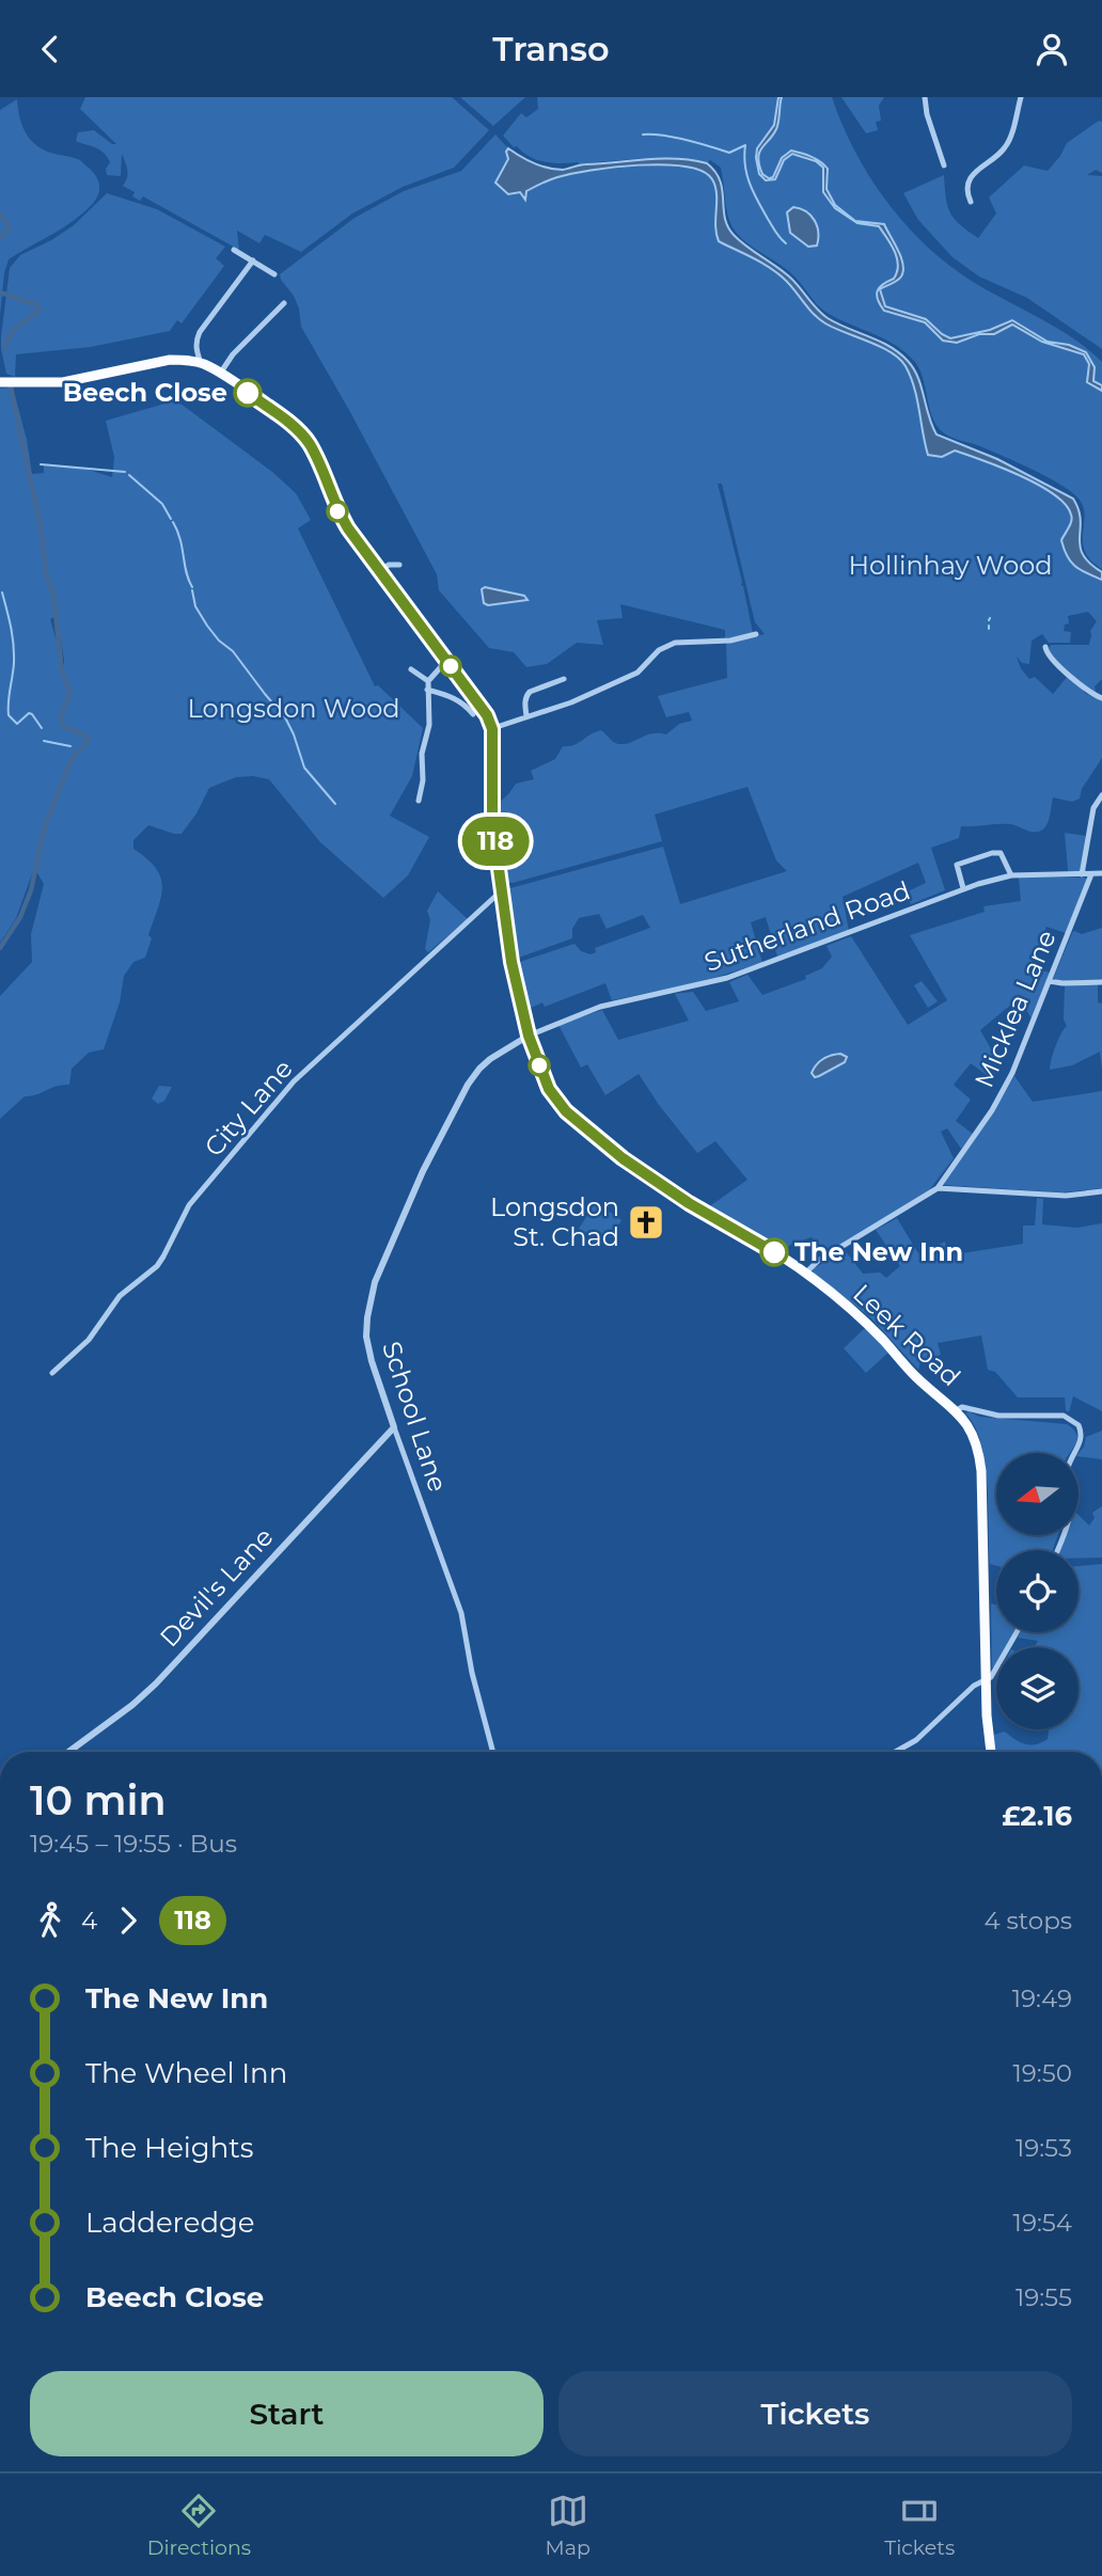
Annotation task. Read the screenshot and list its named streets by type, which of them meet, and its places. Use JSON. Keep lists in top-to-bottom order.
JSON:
{
  "streets": {
    "highway": ["Leek Road"],
    "street": [
      "Sutherland Road",
      "Micklea Lane",
      "City Lane",
      "School Lane",
      "Devil's Lane"
    ]
  },
  "crossings": [
    ["Sutherland Road", "Micklea Lane"],
    ["Sutherland Road", "Leek Road"],
    ["Sutherland Road", "School Lane"],
    ["City Lane", "Leek Road"],
    ["Leek Road", "School Lane"],
    ["School Lane", "Devil's Lane"]
  ],
  "parks": ["Hollinhay Wood", "Longsdon Wood"],
  "places": {
    "other": ["Beech Close", "The New Inn"],
    "church": ["Longsdon St. Chad"]
  },
  "lines": ["bus line 118"],
  "north": "left",
  "page": {
    "header": "Transo",
    "on_map": "118",
    "heading": ["10 min", "19:45 – 19:55 · Bus", "£2.16"],
    "legs": ["4", "118", "4 stops"],
    "list": [
      {
        "name": "The New Inn",
        "value": "19:49"
      },
      {
        "name": "The Wheel Inn",
        "value": "19:50"
      },
      {
        "name": "The Heights",
        "value": "19:53"
      },
      {
        "name": "Ladderedge",
        "value": "19:54"
      },
      {
        "name": "Beech Close",
        "value": "19:55"
      }
    ],
    "buttons": ["Start", "Tickets"],
    "tabs": ["Directions", "Map", "Tickets"]
  }
}
